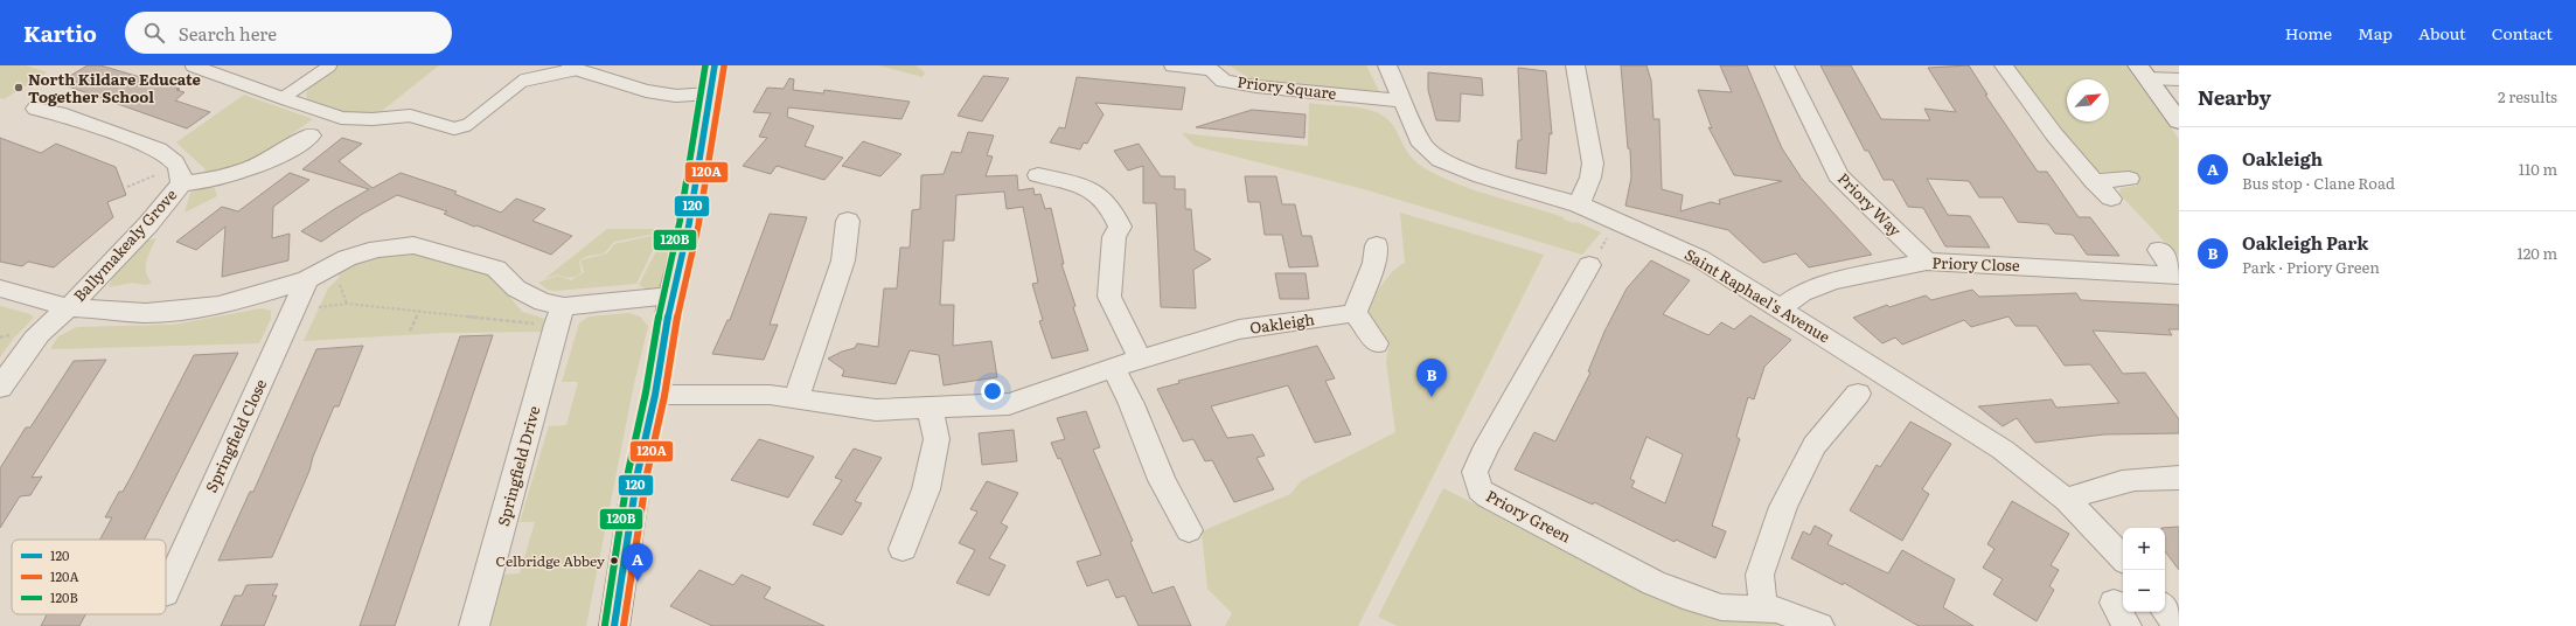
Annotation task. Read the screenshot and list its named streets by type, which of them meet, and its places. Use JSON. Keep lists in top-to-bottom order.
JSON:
{
  "streets": {
    "street": [
      "Priory Square",
      "Priory Way",
      "Ballymakealy Grove",
      "Priory Close",
      "Saint Raphael's Avenue",
      "Oakleigh",
      "Springfield Close",
      "Springfield Drive",
      "Priory Green"
    ]
  },
  "crossings": [
    ["Priory Square", "Saint Raphael's Avenue"],
    ["Priory Way", "Priory Close"],
    ["Ballymakealy Grove", "Springfield Close"],
    ["Ballymakealy Grove", "Springfield Drive"],
    ["Priory Close", "Saint Raphael's Avenue"]
  ],
  "places": ["North Kildare Educate Together School", "Celbridge Abbey"],
  "lines": ["transit line 120", "transit line 120B", "transit line 120A"],
  "legend": ["120", "120A", "120B"],
  "north": "top right",
  "page": {
    "header": "Kartio",
    "search": "Search here",
    "nav": [
      "Home",
      "Map",
      "About",
      "Contact"
    ],
    "heading": ["Nearby", "2 results"],
    "list": [
      {
        "mark": "A",
        "name": "Oakleigh",
        "note": "Bus stop · Clane Road",
        "value": "110 m"
      },
      {
        "mark": "B",
        "name": "Oakleigh Park",
        "note": "Park · Priory Green",
        "value": "120 m"
      }
    ],
    "pins": ["B", "A"],
    "map_buttons": ["+", "−"]
  }
}
